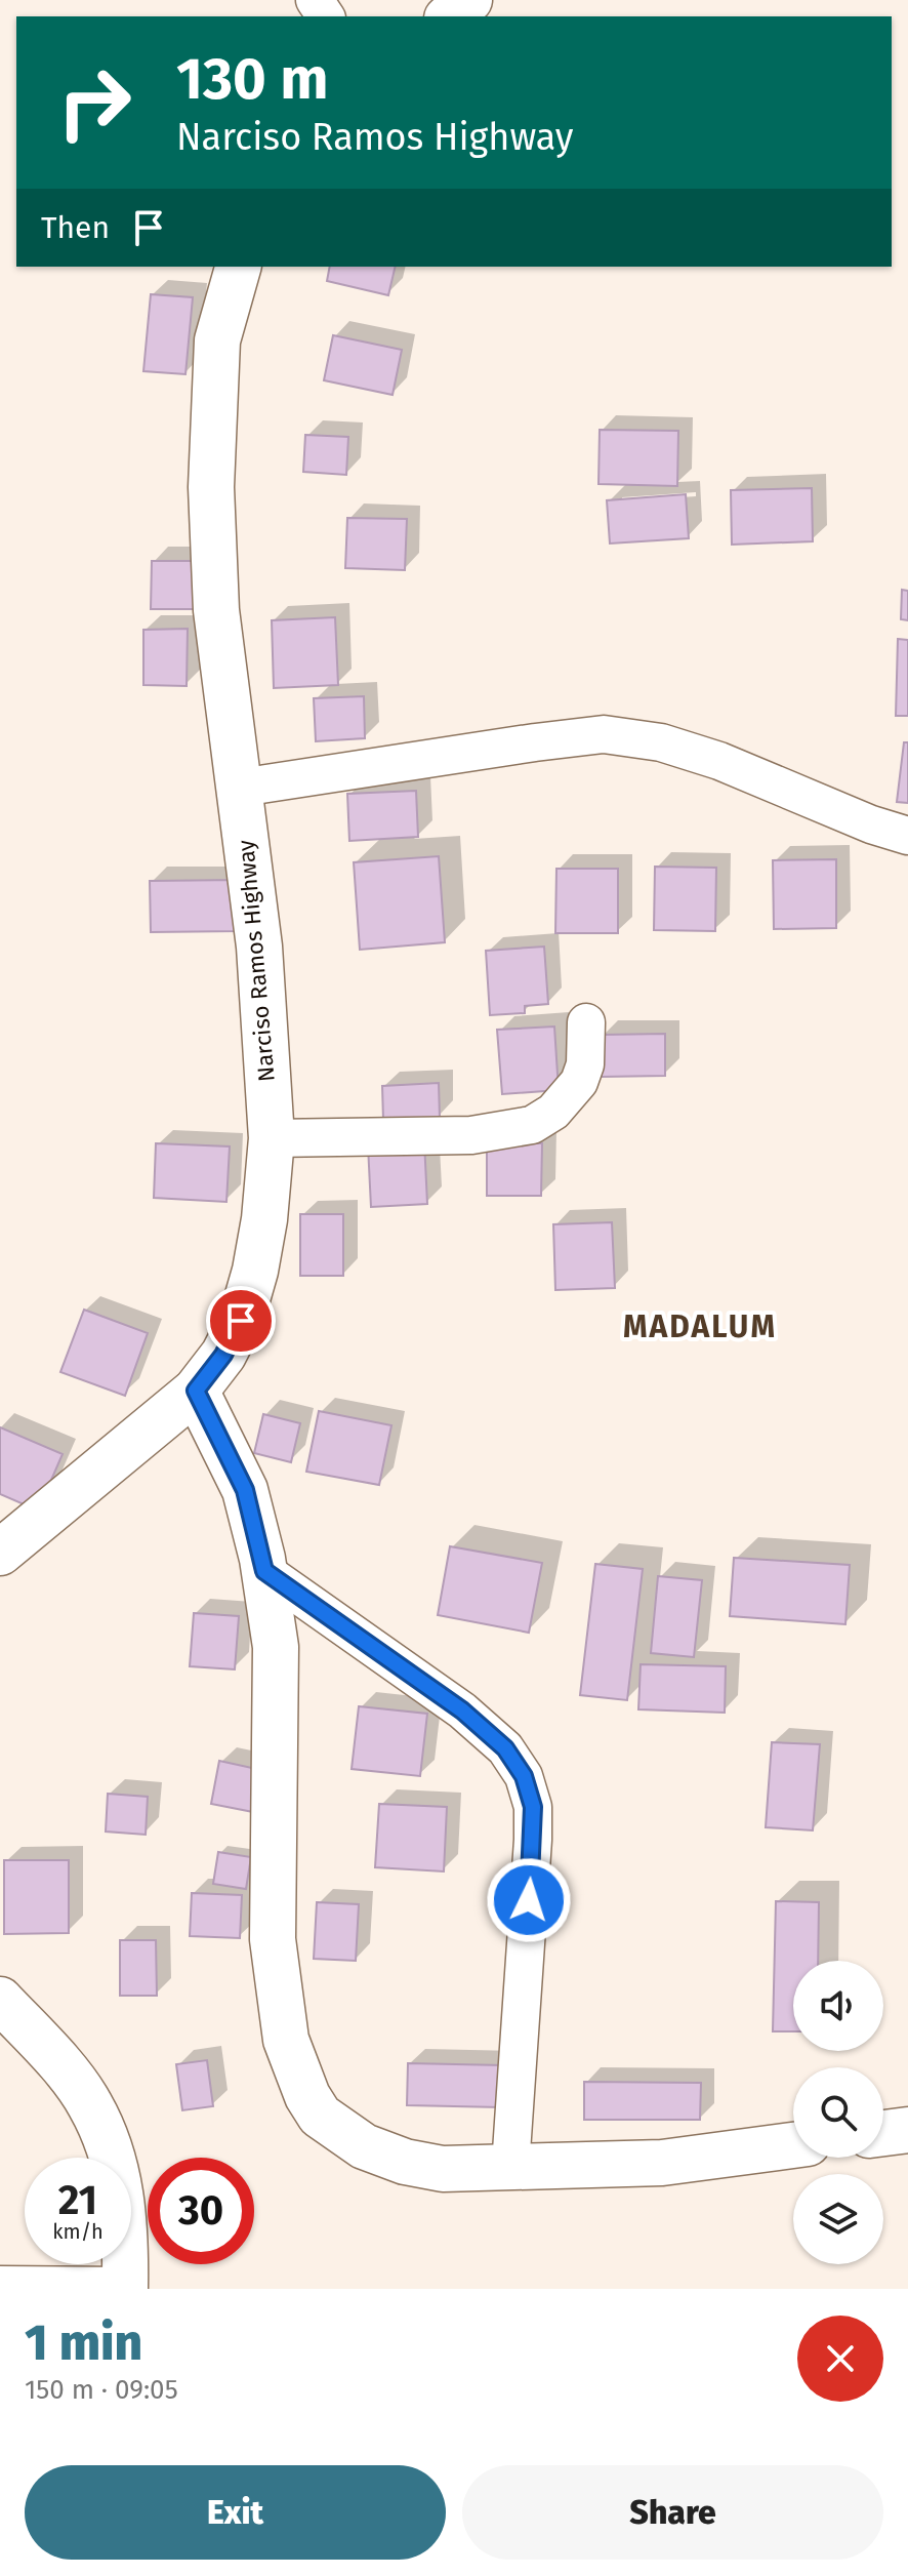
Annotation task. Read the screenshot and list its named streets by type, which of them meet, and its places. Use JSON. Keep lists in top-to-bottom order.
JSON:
{
  "streets": {
    "main road": ["Narciso Ramos Highway"]
  },
  "districts": ["MADALUM"],
  "page": {
    "turn": ["130 m", "Narciso Ramos Highway"],
    "then": "Then",
    "speed": "21 km/h",
    "limit": "30",
    "heading": ["1 min", "150 m · 09:05"],
    "buttons": ["Exit", "Share"]
  }
}
